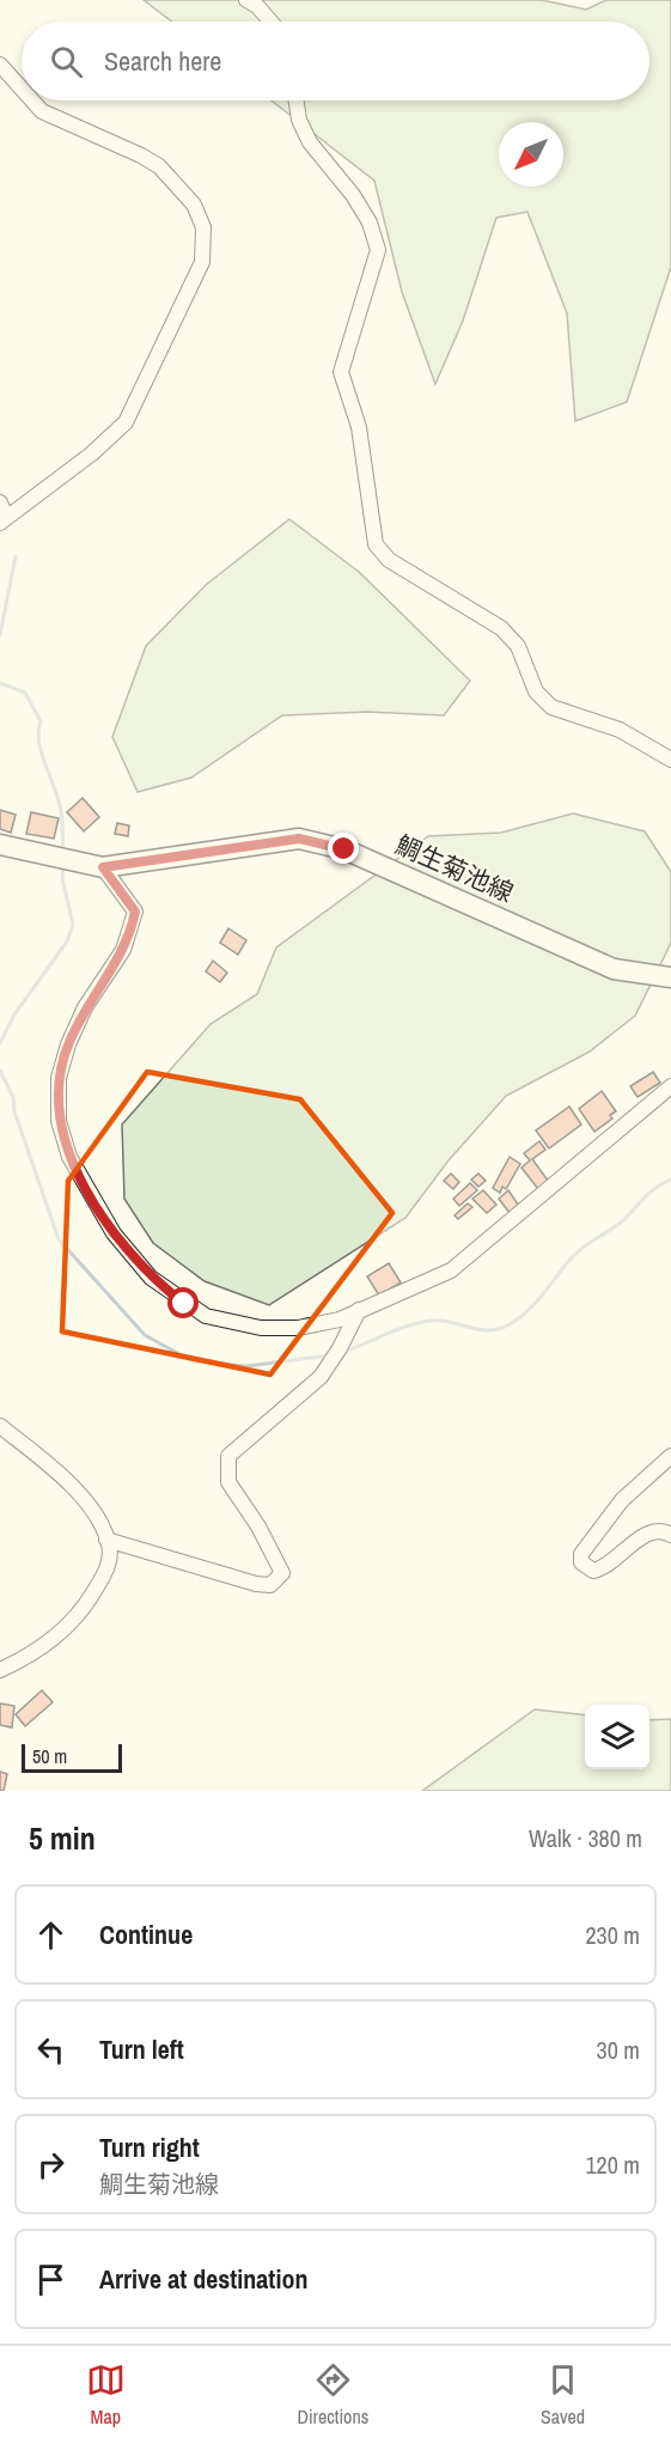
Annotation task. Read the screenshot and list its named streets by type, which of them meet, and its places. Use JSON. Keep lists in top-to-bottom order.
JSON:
{
  "streets": {
    "main road": ["鯛生菊池線"]
  },
  "scale_bar": "50 m",
  "north": "bottom left",
  "page": {
    "search": "Search here",
    "scale": "50 m",
    "heading": ["5 min", "Walk · 380 m"],
    "list": [
      ["Continue", "230 m"],
      ["Turn left", "30 m"],
      ["Turn right", "鯛生菊池線", "120 m"],
      "Arrive at destination"
    ],
    "nav": ["Map", "Directions", "Saved"]
  }
}
